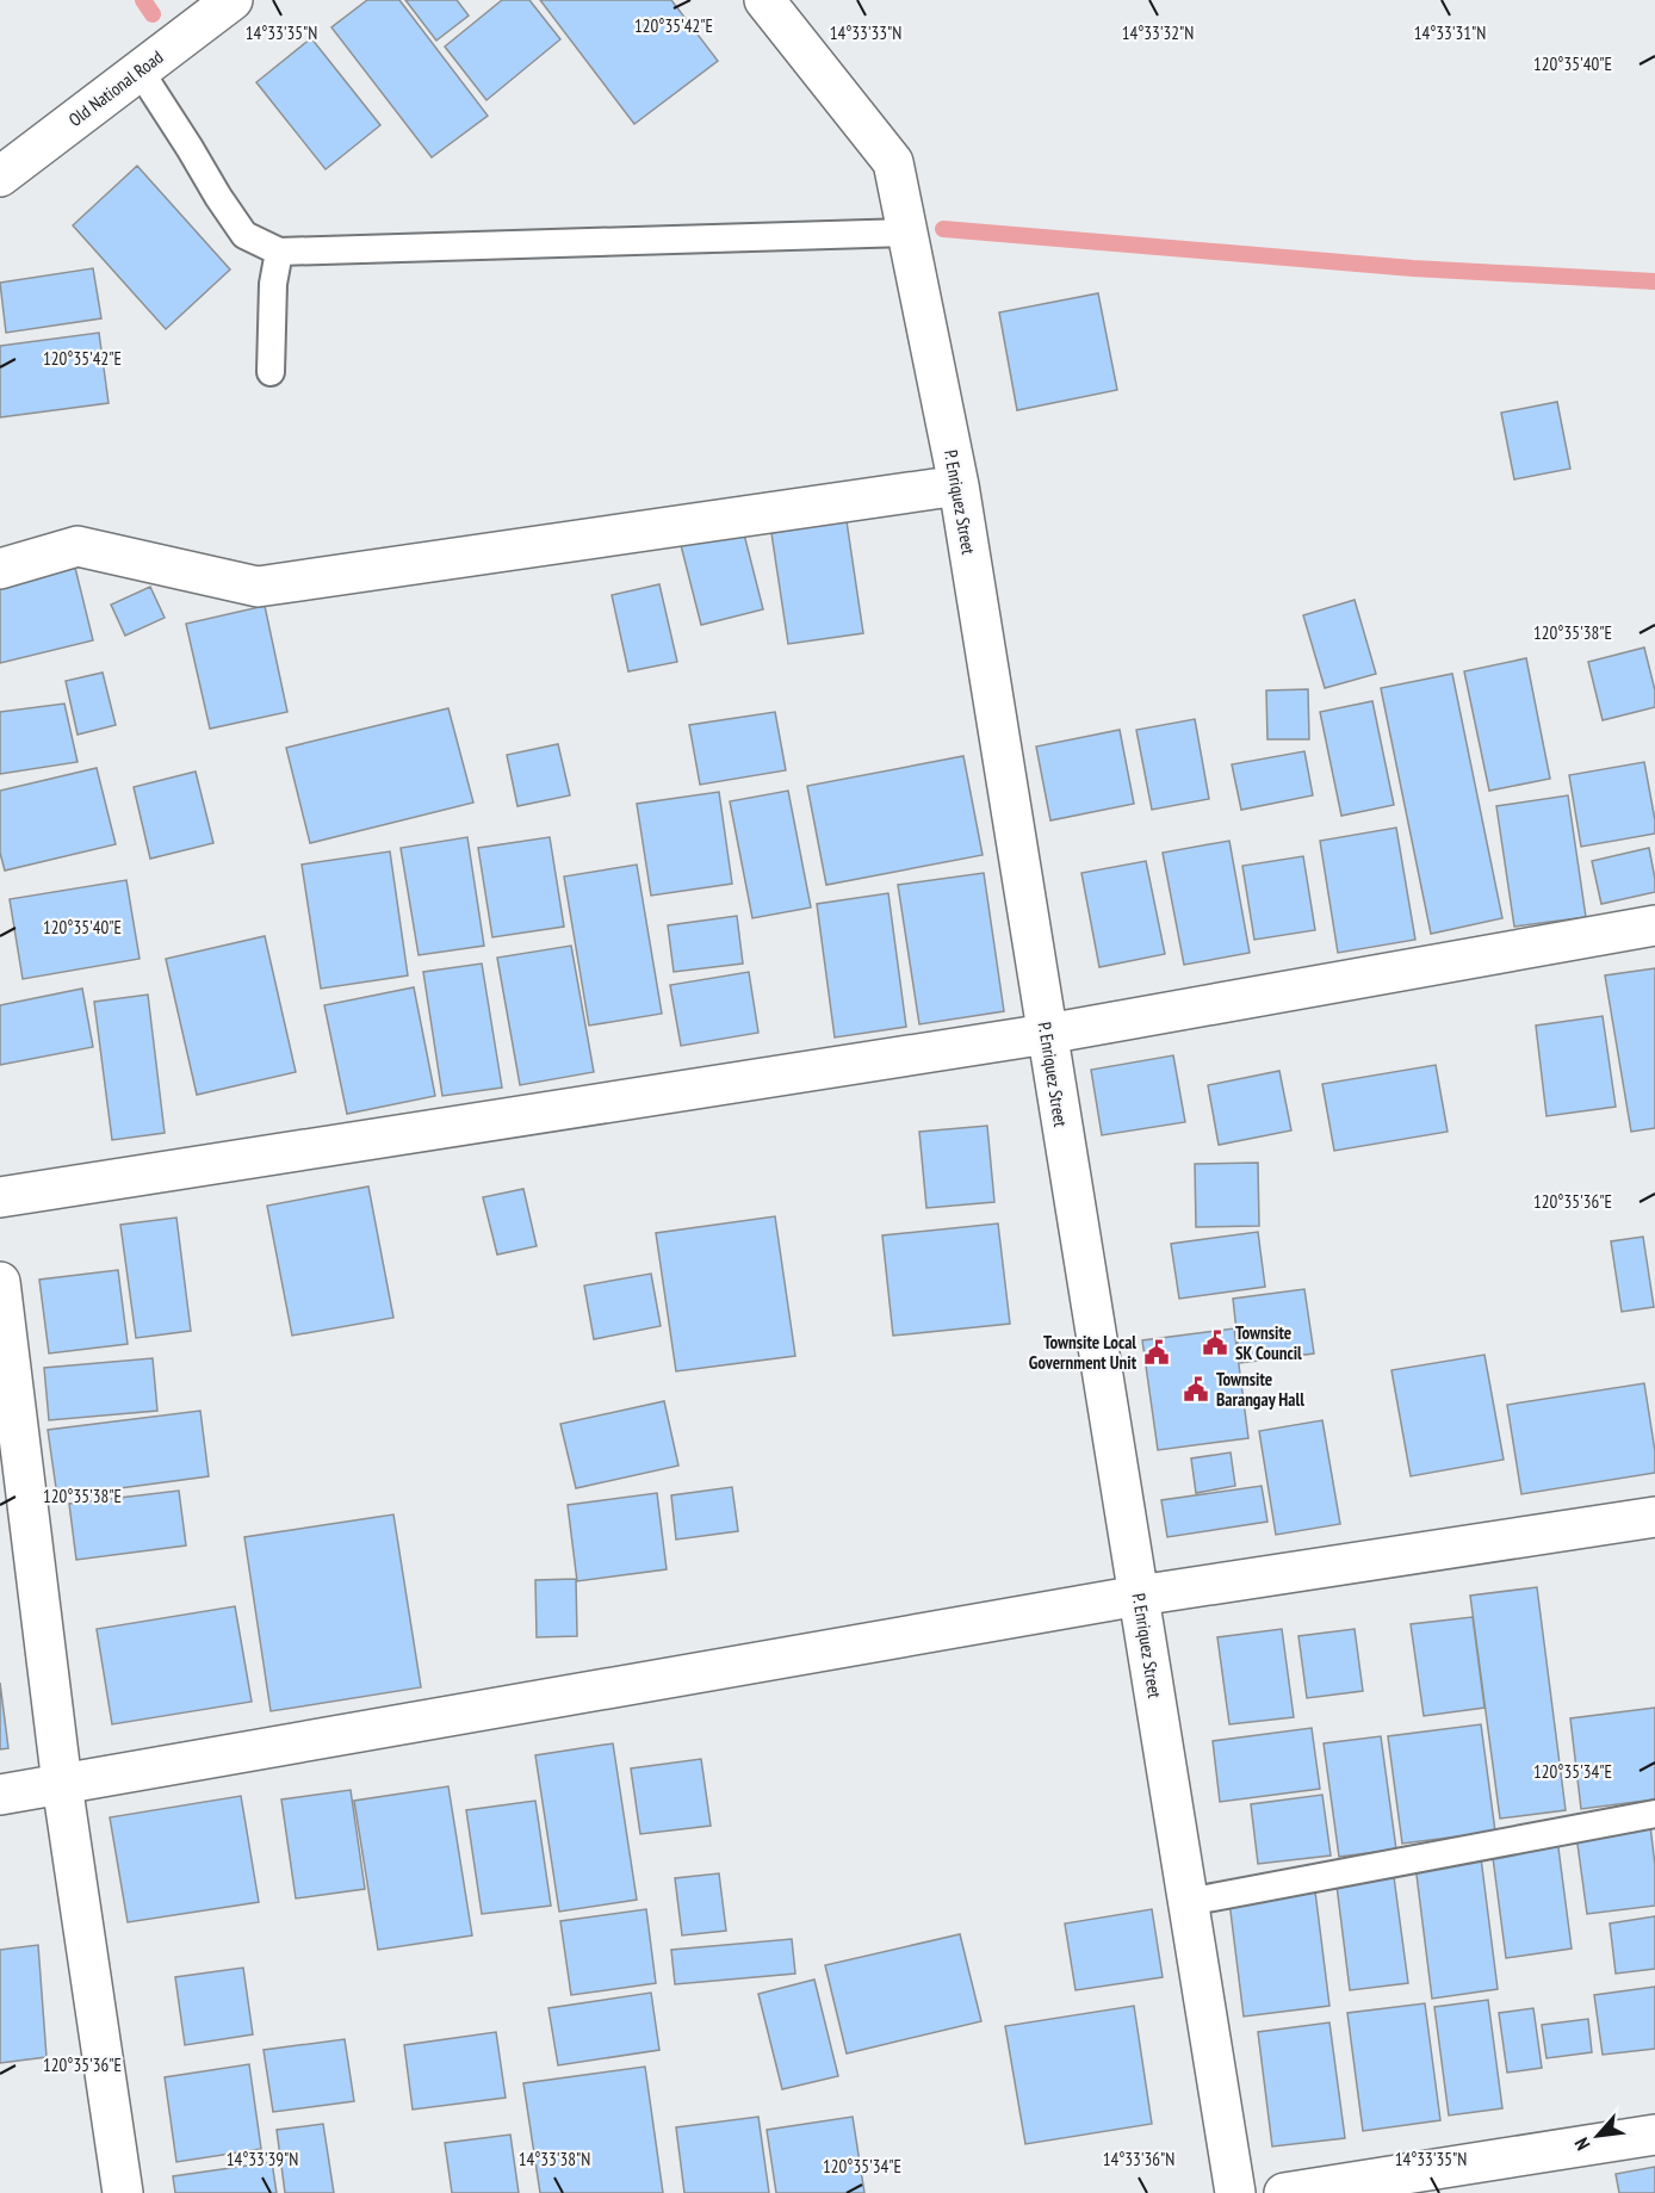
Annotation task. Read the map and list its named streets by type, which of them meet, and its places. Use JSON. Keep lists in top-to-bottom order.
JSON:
{
  "streets": {
    "street": ["Old National Road", "P. Enriquez Street"]
  },
  "places": {
    "public building": ["Townsite SK Council", "Townsite Local Government Unit", "Townsite Barangay Hall"]
  },
  "north": "bottom left",
  "coordinates": [
    "120°35'42\"E",
    "14°33'35\"N",
    "14°33'33\"N",
    "14°33'32\"N",
    "14°33'31\"N",
    "120°35'40\"E",
    "120°35'38\"E",
    "120°35'36\"E",
    "120°35'34\"E",
    "14°33'39\"N",
    "14°33'38\"N",
    "14°33'36\"N"
  ]
}
